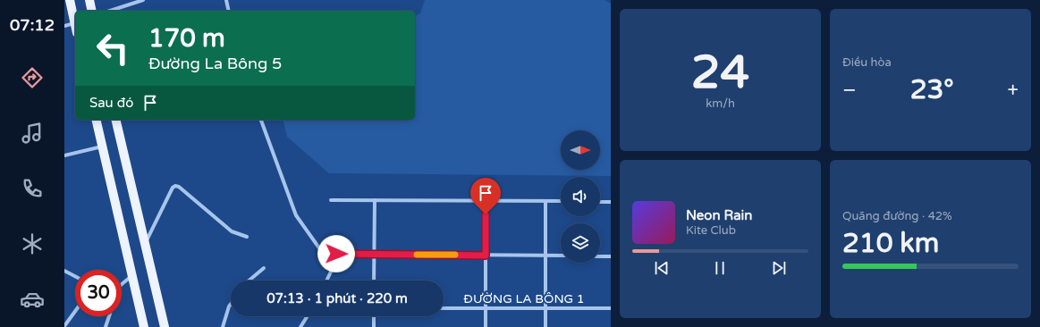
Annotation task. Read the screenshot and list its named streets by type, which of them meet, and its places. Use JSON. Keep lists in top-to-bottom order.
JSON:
{
  "streets": {
    "street": ["ĐƯỜNG LA BÔNG 1"]
  },
  "north": "right",
  "page": {
    "tabs": "07:12",
    "tile": [
      ["24", "km/h"],
      "Điều hòa",
      ["Quãng đường · 42%", "210 km"]
    ],
    "turn": ["170 m", "Đường La Bông 5"],
    "heat": ["−", "23°", "+"],
    "then": "Sau đó",
    "song": ["Neon Rain", "Kite Club"],
    "limit": "30",
    "trip": "07:13 · 1 phút · 220 m"
  }
}
